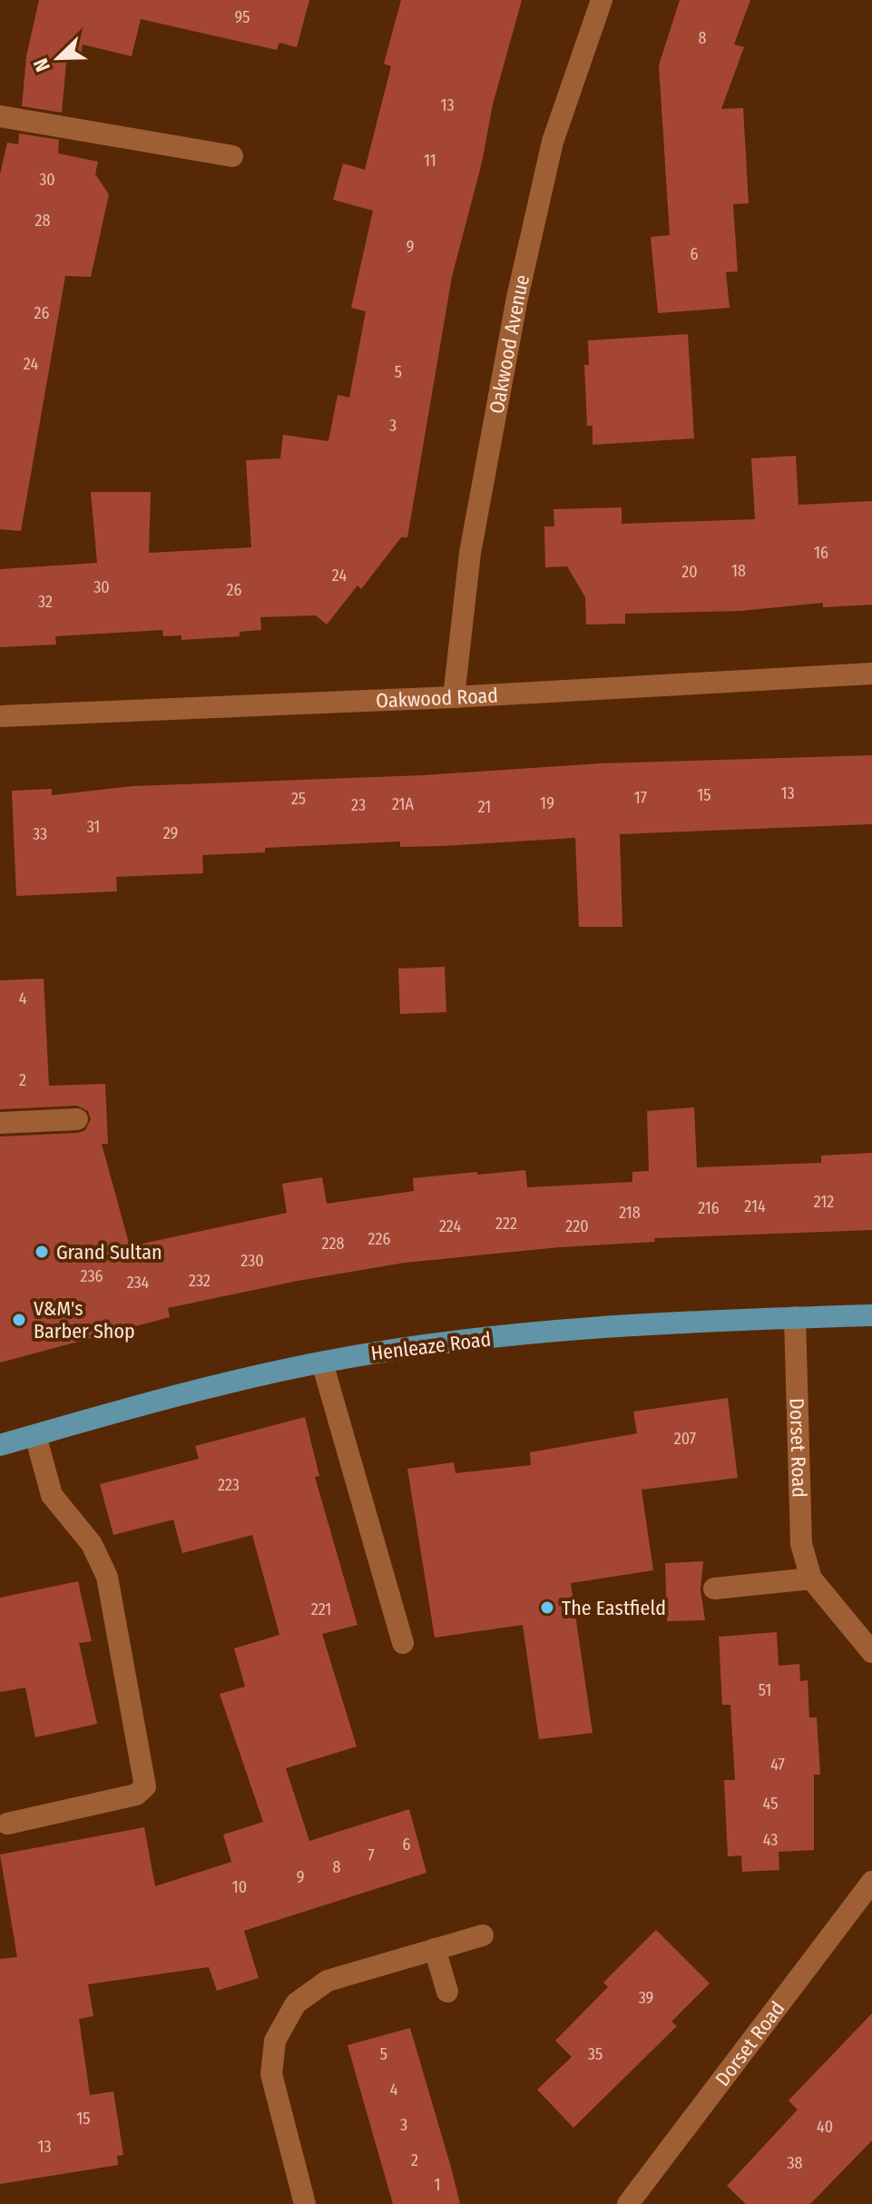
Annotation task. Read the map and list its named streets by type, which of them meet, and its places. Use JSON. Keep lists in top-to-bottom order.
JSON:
{
  "streets": {
    "main road": ["Henleaze Road"],
    "street": ["Oakwood Avenue", "Oakwood Road", "Dorset Road"]
  },
  "crossings": [
    ["Oakwood Avenue", "Oakwood Road"],
    ["Henleaze Road", "Dorset Road"]
  ],
  "places": ["Grand Sultan", "V&M's Barber Shop", "The Eastfield"],
  "house_numbers": [
    "95",
    "8",
    "13",
    "11",
    "30",
    "28",
    "9",
    "6",
    "26",
    "24",
    "5",
    "3",
    "16",
    "18",
    "20",
    "24",
    "30",
    "26",
    "32",
    "13",
    "15",
    "17",
    "25",
    "19",
    "21A",
    "23",
    "21",
    "31",
    "29",
    "33",
    "4",
    "2",
    "212",
    "214",
    "216",
    "218",
    "222",
    "224",
    "220",
    "226",
    "228",
    "230",
    "236",
    "232",
    "234",
    "207",
    "223",
    "221",
    "51",
    "47",
    "45",
    "43",
    "6",
    "7",
    "8",
    "9",
    "10",
    "39",
    "5",
    "35",
    "4",
    "15",
    "3",
    "40",
    "13",
    "2",
    "38",
    "1"
  ],
  "north": "bottom left"
}
